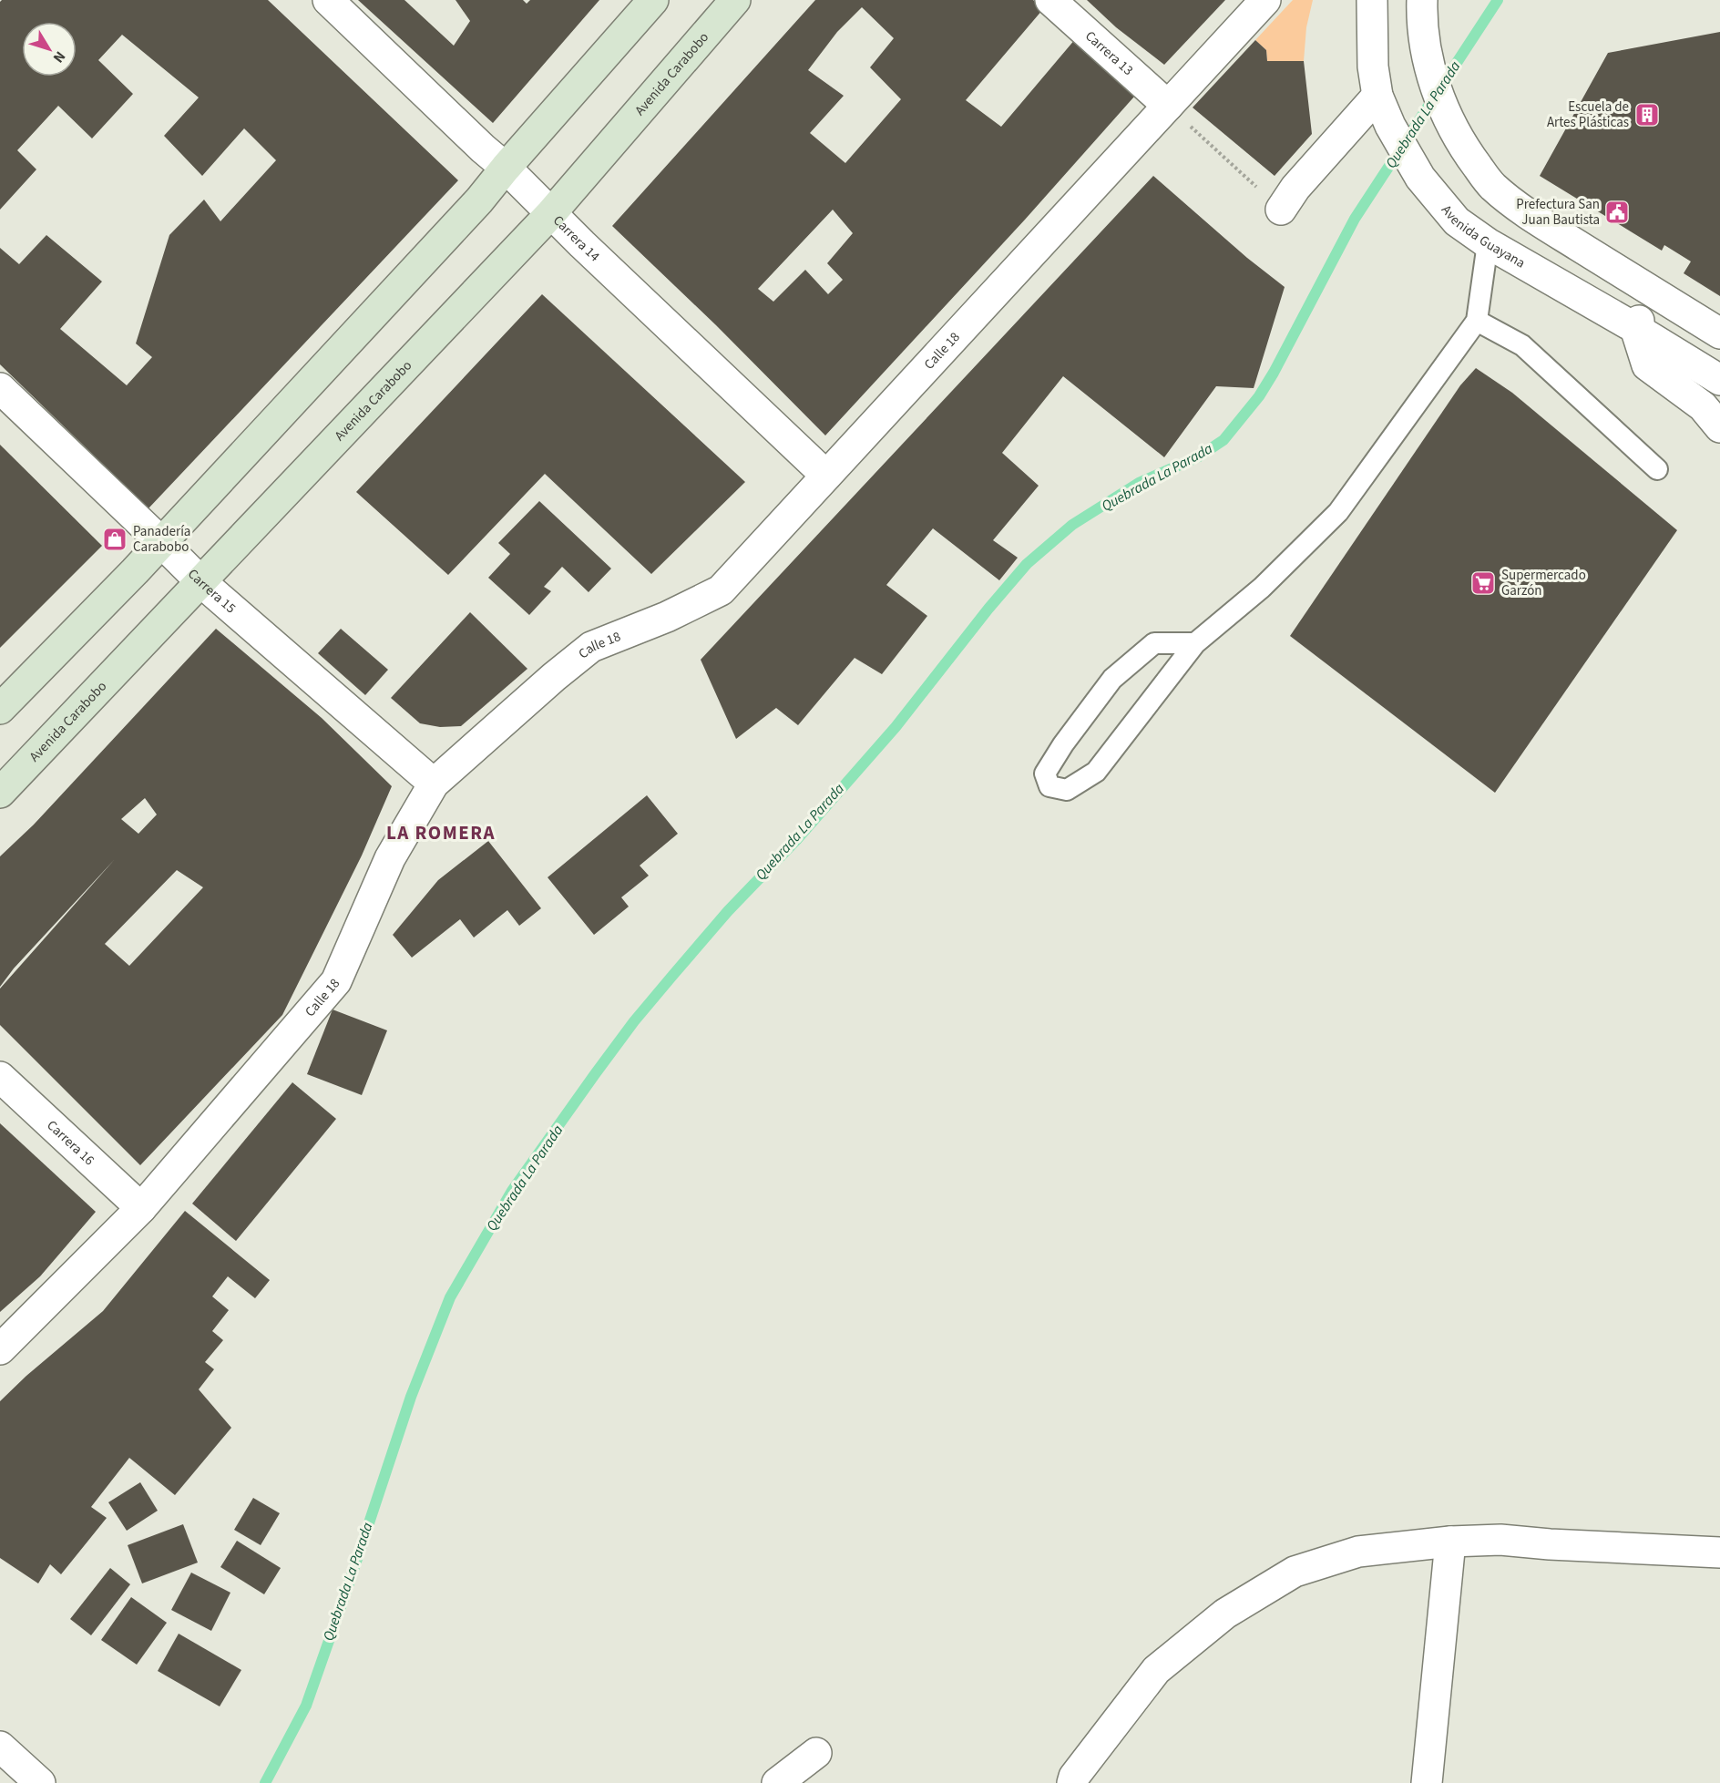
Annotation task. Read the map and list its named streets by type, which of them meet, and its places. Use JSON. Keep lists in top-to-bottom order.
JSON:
{
  "streets": {
    "main road": ["Avenida Carabobo"],
    "street": [
      "Carrera 13",
      "Avenida Guayana",
      "Carrera 14",
      "Calle 18",
      "Carrera 15",
      "Carrera 16"
    ]
  },
  "crossings": [
    ["Carrera 13", "Calle 18"],
    ["Avenida Carabobo", "Carrera 14"],
    ["Avenida Carabobo", "Carrera 15"],
    ["Carrera 14", "Calle 18"],
    ["Calle 18", "Carrera 15"],
    ["Calle 18", "Carrera 16"]
  ],
  "districts": ["LA ROMERA"],
  "water": ["Quebrada La Parada"],
  "places": {
    "building": ["Escuela de Artes Plásticas"],
    "public building": ["Prefectura San Juan Bautista"],
    "shop": ["Panadería Carabobo"],
    "supermarket": ["Supermercado Garzón"]
  },
  "north": "bottom right"
}
